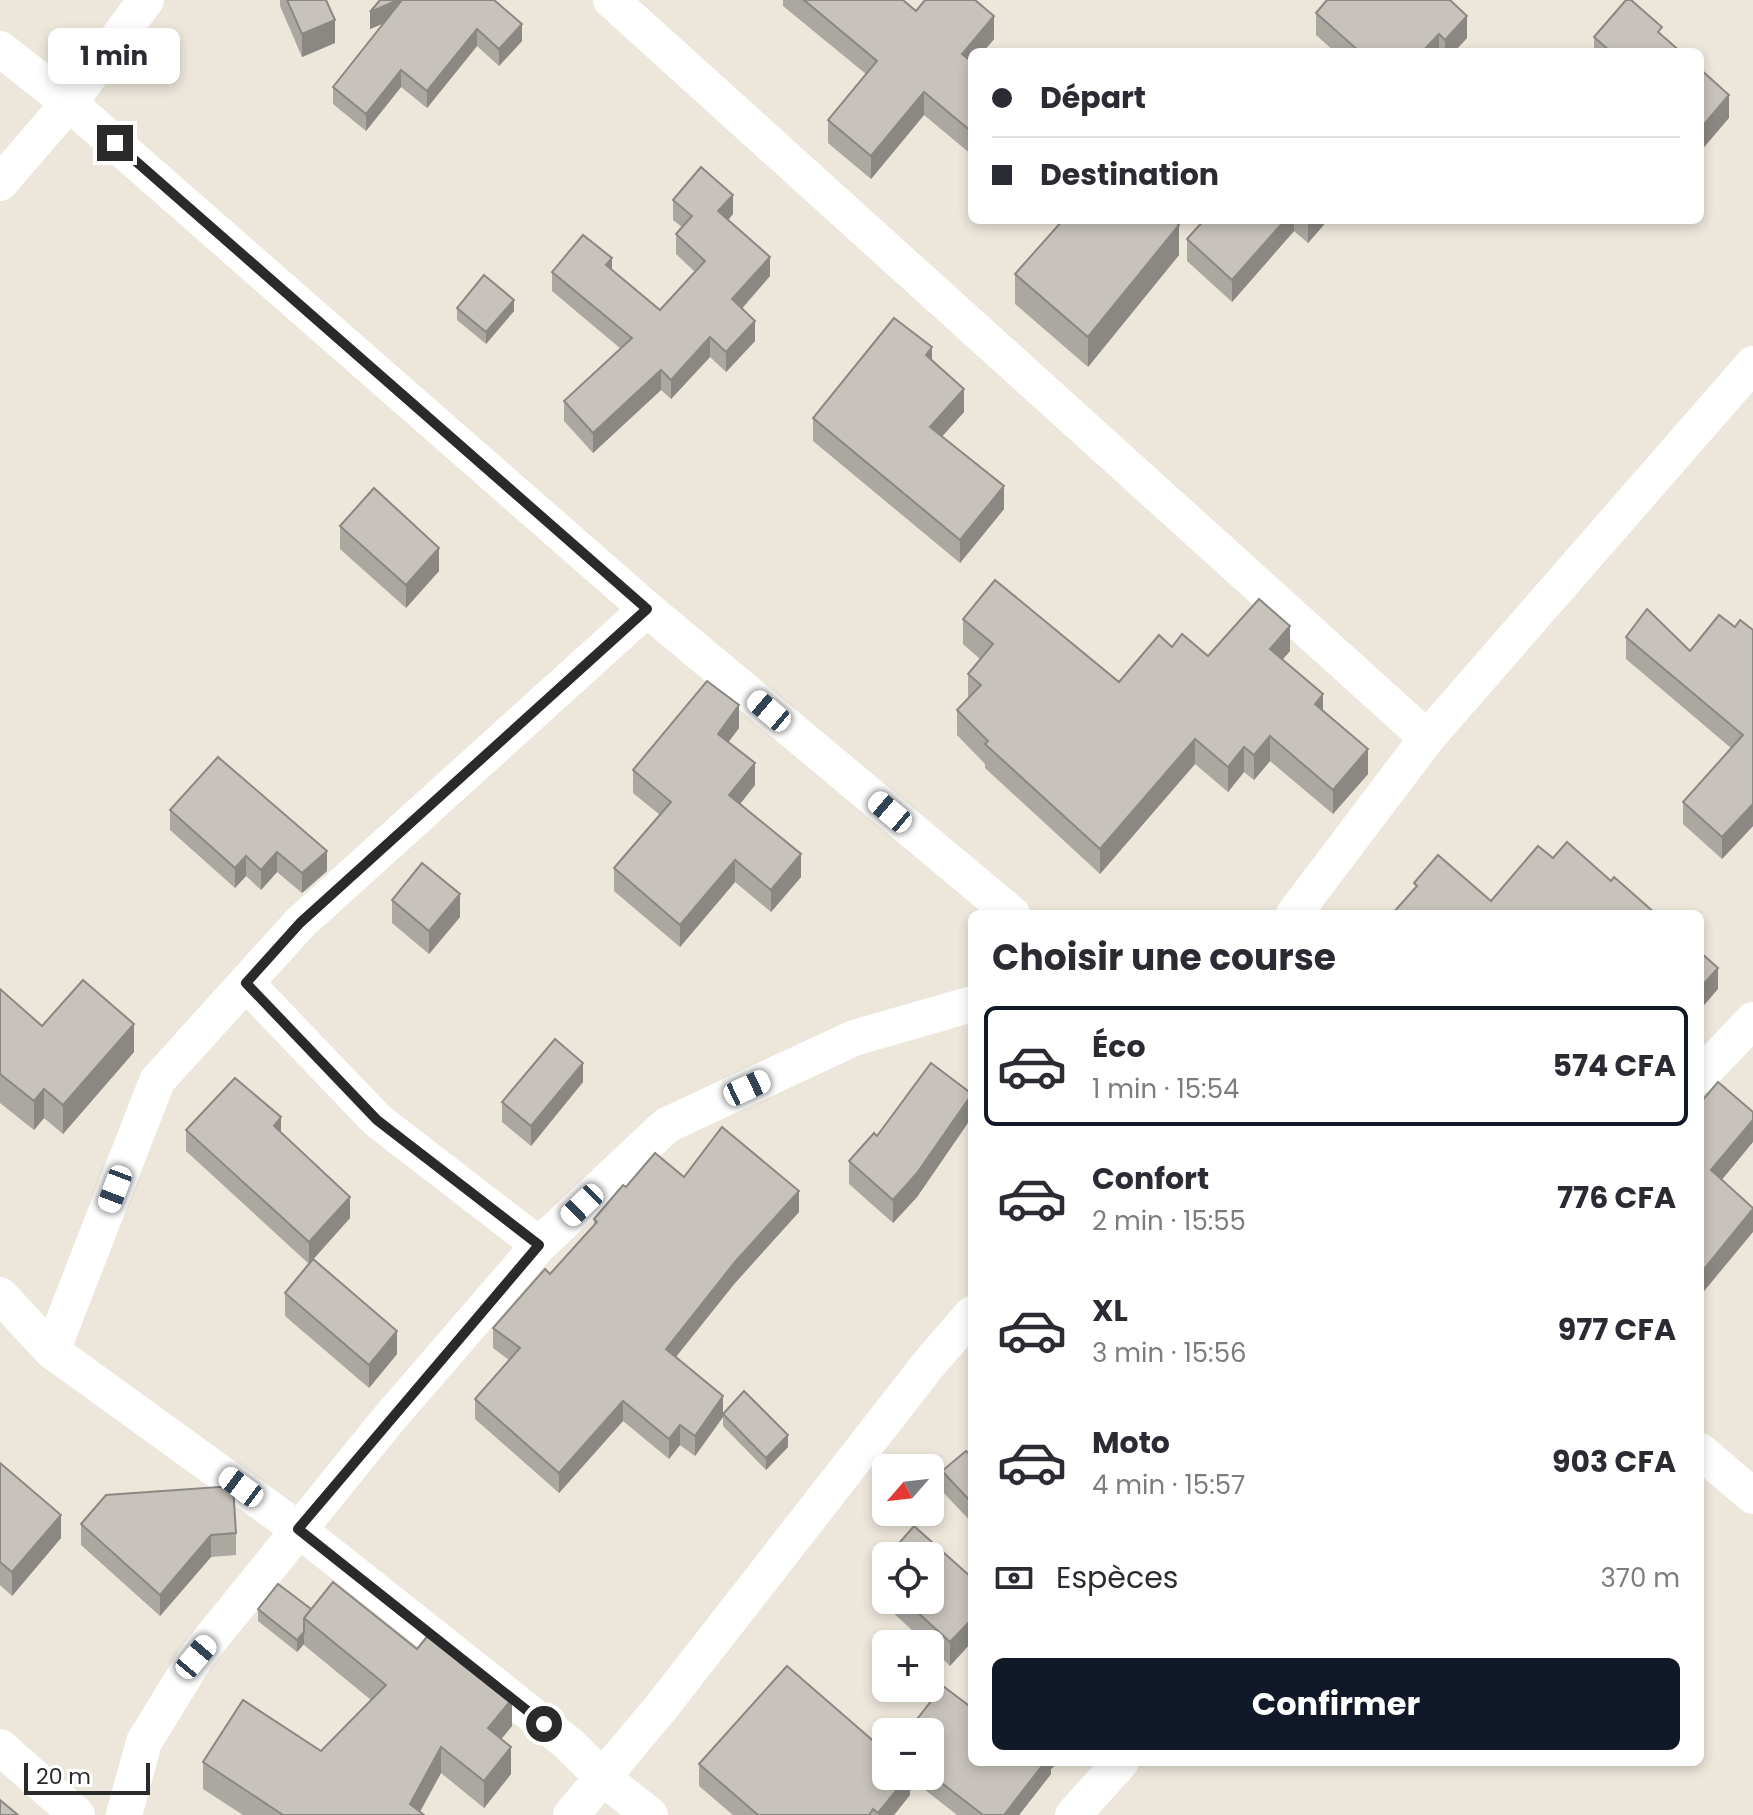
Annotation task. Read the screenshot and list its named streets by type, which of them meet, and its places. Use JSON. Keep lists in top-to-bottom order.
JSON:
{
  "scale_bar": "20 m",
  "north": "bottom left",
  "page": {
    "bubble": "1 min",
    "banner": ["Départ", "Destination"],
    "heading": "Choisir une course",
    "list": [
      {
        "name": "Éco",
        "note": "1 min · 15:54",
        "value": "574 CFA"
      },
      {
        "name": "Confort",
        "note": "2 min · 15:55",
        "value": "776 CFA"
      },
      {
        "name": "XL",
        "note": "3 min · 15:56",
        "value": "977 CFA"
      },
      {
        "name": "Moto",
        "note": "4 min · 15:57",
        "value": "903 CFA"
      }
    ],
    "map_buttons": ["+", "−"],
    "pay": ["Espèces", "370 m"],
    "buttons": "Confirmer",
    "scale": "20 m"
  }
}
